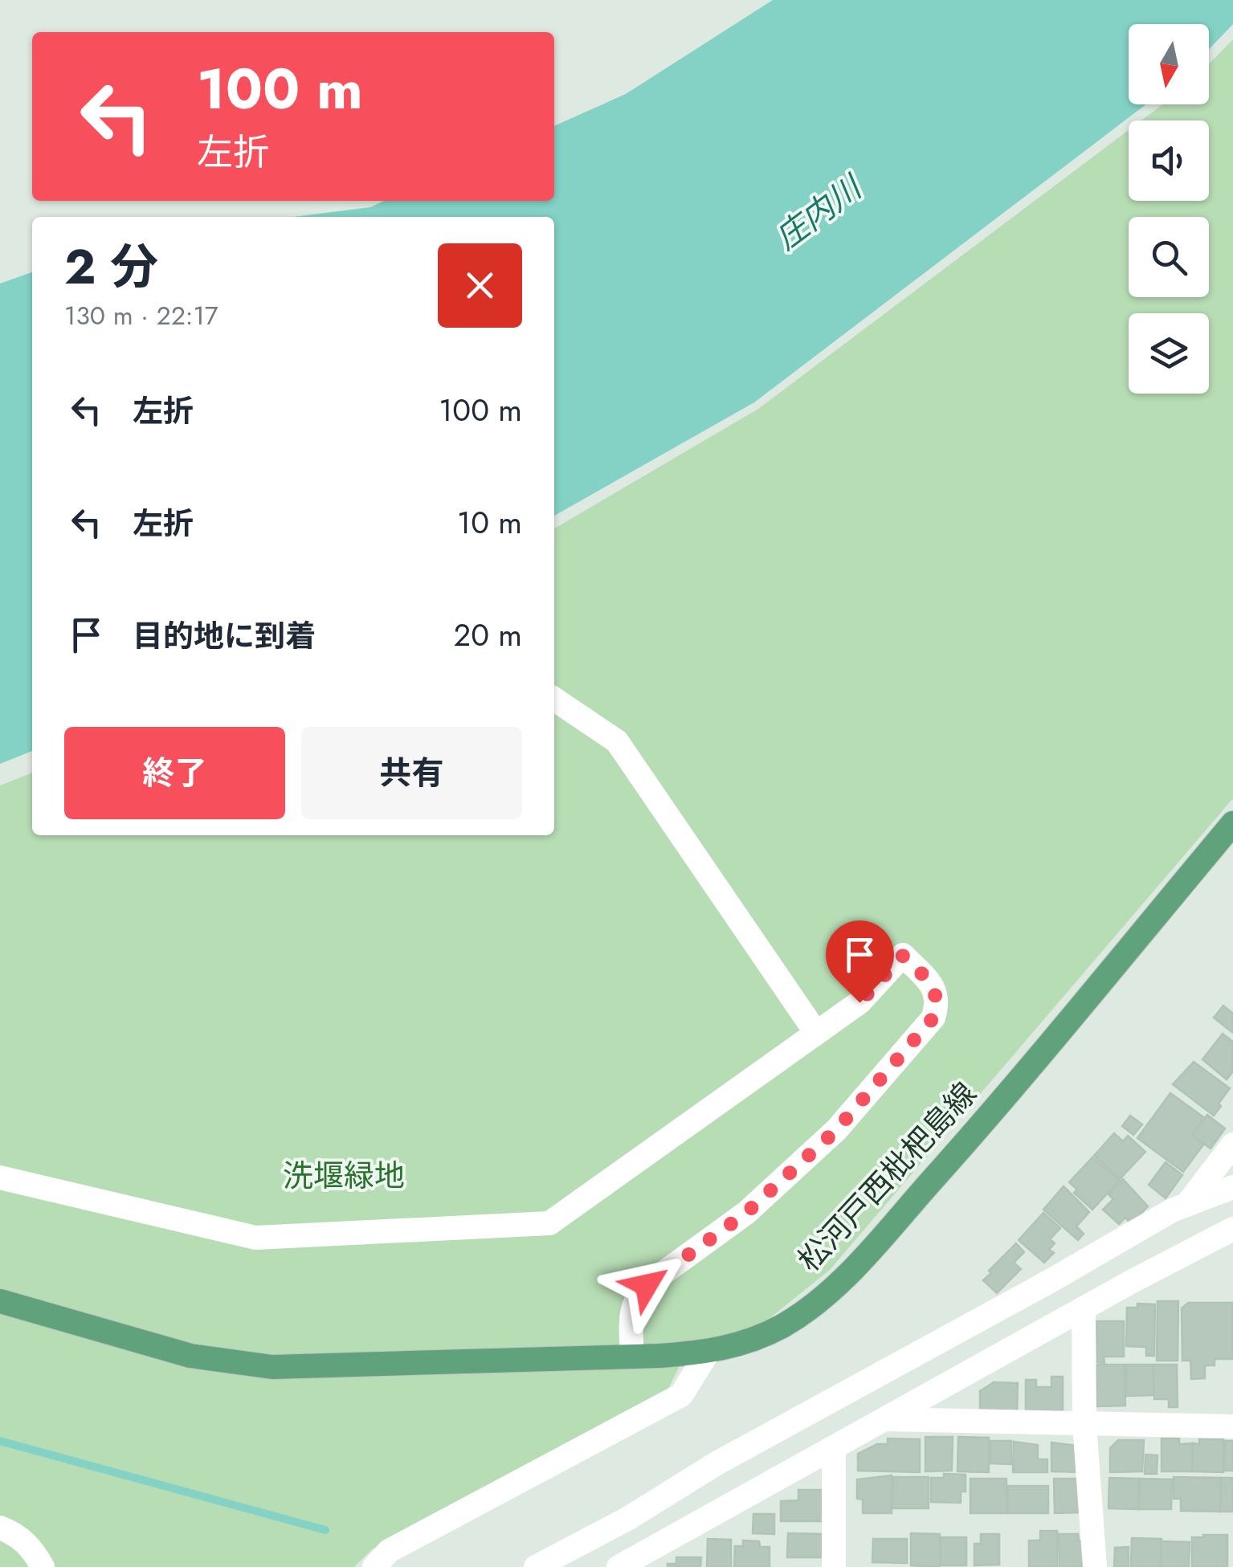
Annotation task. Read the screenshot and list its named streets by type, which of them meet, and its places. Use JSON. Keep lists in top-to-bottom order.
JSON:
{
  "streets": {
    "main road": ["松河戸西枇杷島線"]
  },
  "water": ["庄内川"],
  "parks": ["洗堰緑地"],
  "north": "bottom",
  "page": {
    "turn": ["100 m", "左折"],
    "heading": ["2 分", "130 m · 22:17"],
    "list": [
      {
        "name": "左折",
        "value": "100 m"
      },
      {
        "name": "左折",
        "value": "10 m"
      },
      {
        "name": "目的地に到着",
        "value": "20 m"
      }
    ],
    "buttons": ["終了", "共有"]
  }
}
